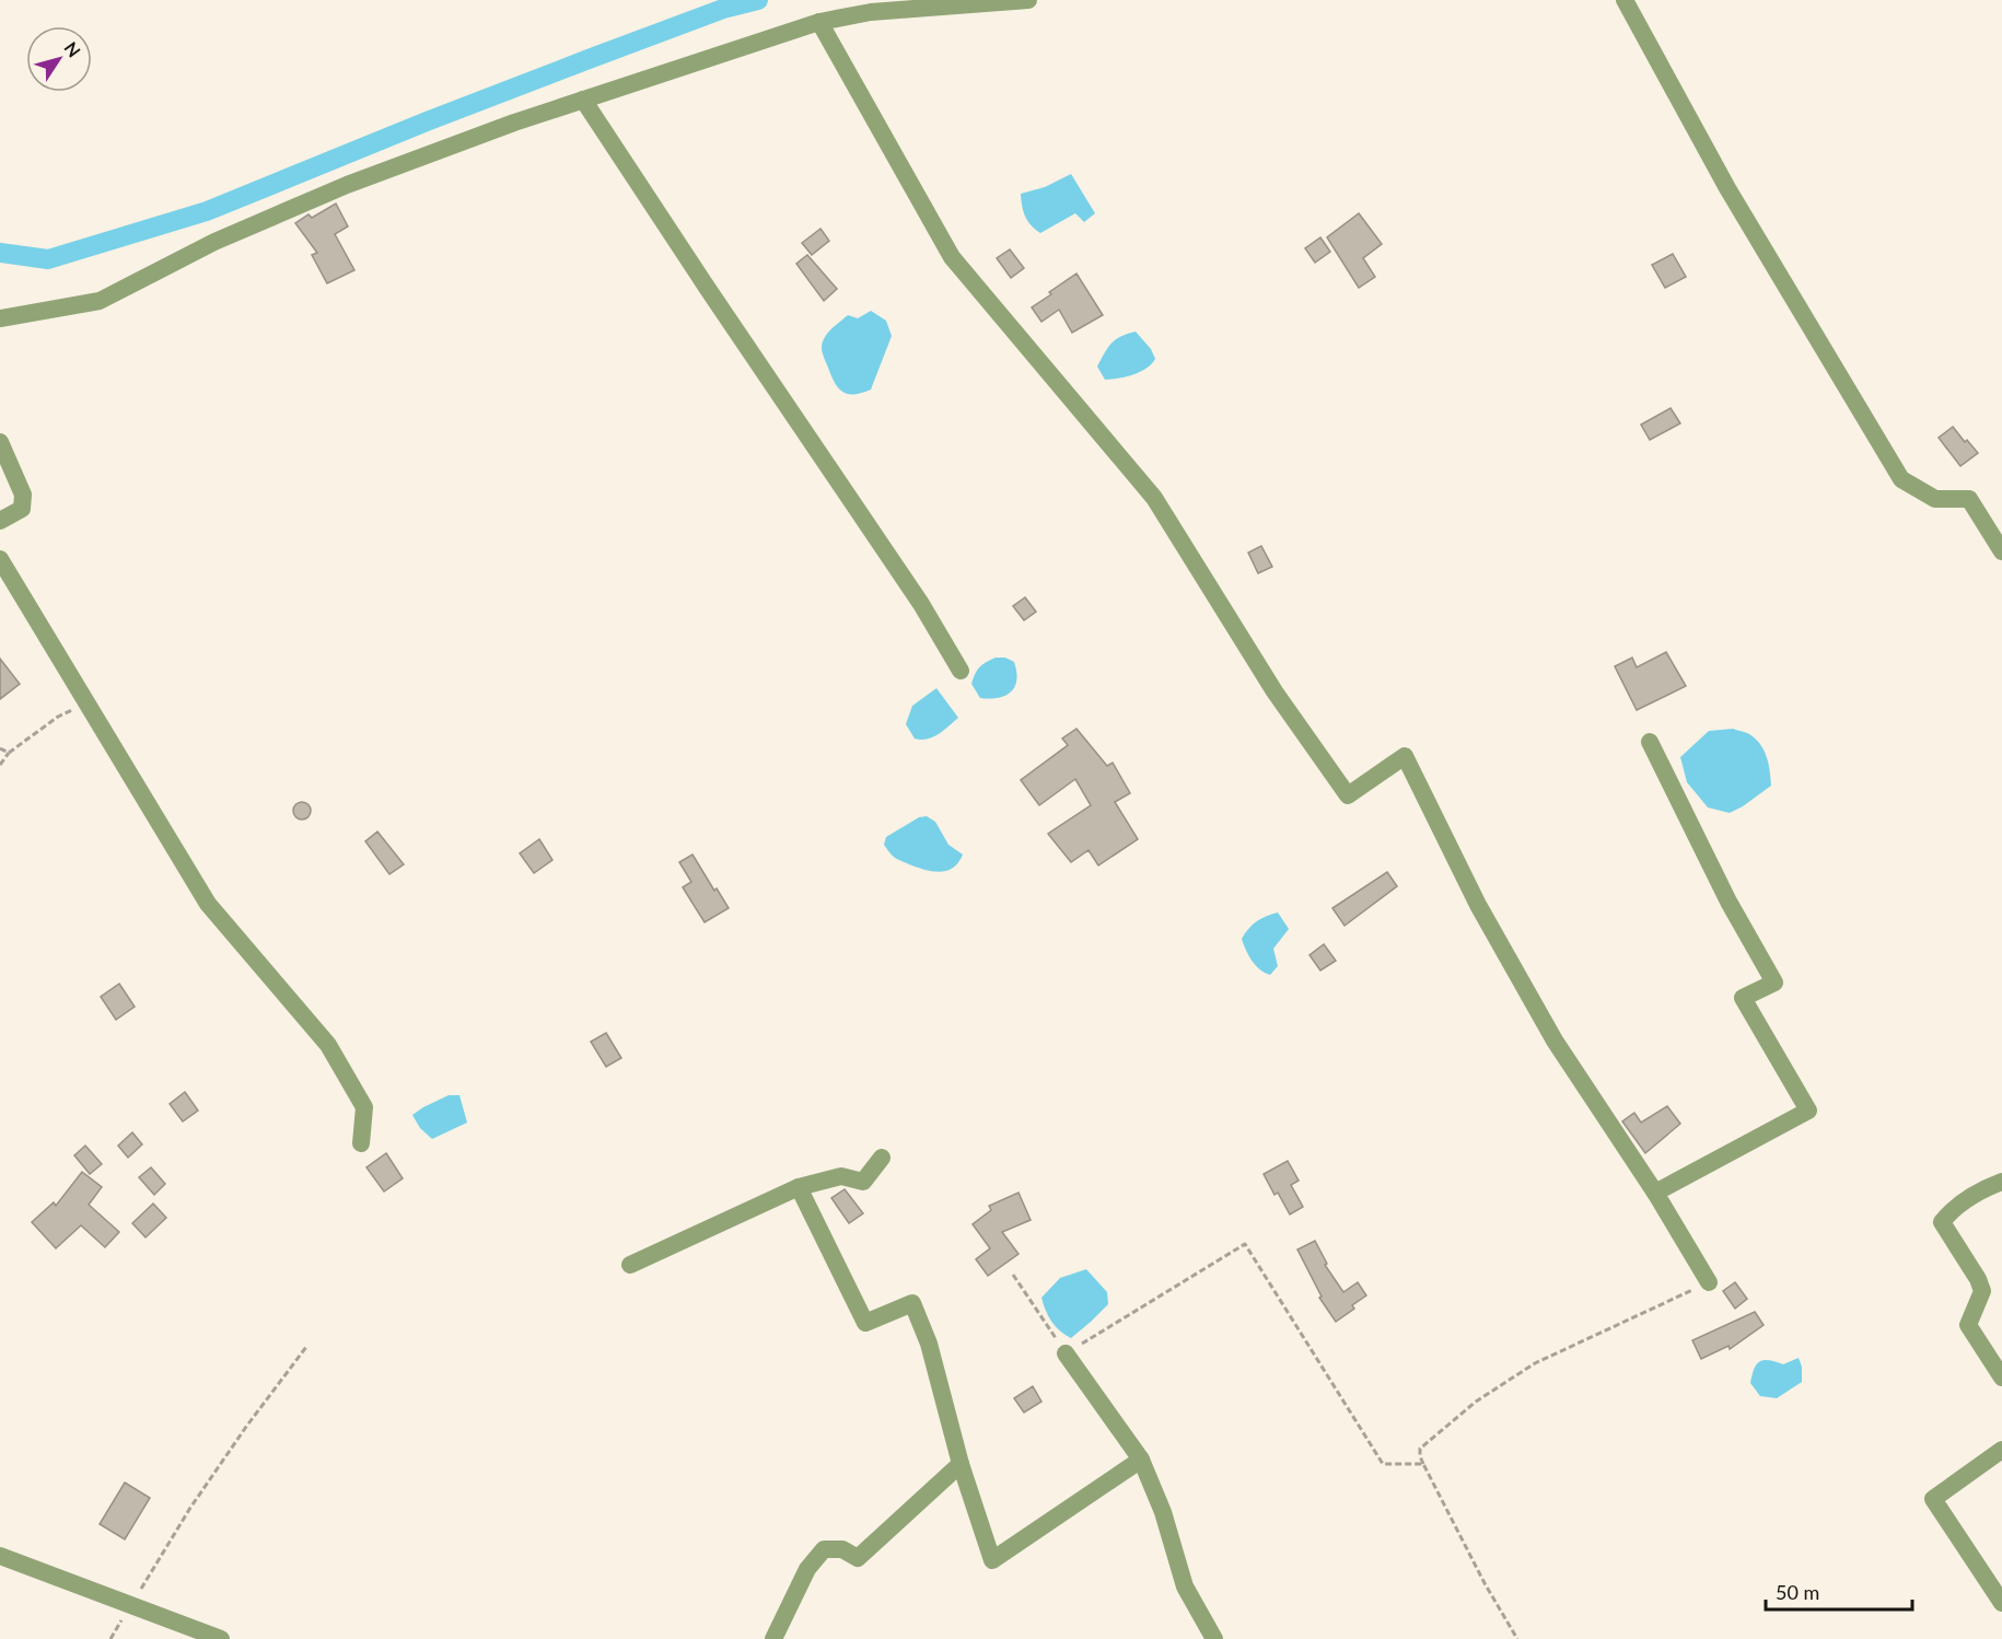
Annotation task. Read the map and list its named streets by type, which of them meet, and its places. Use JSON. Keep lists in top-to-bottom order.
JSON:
{
  "scale_bar": "50 m",
  "north": "top right"
}
